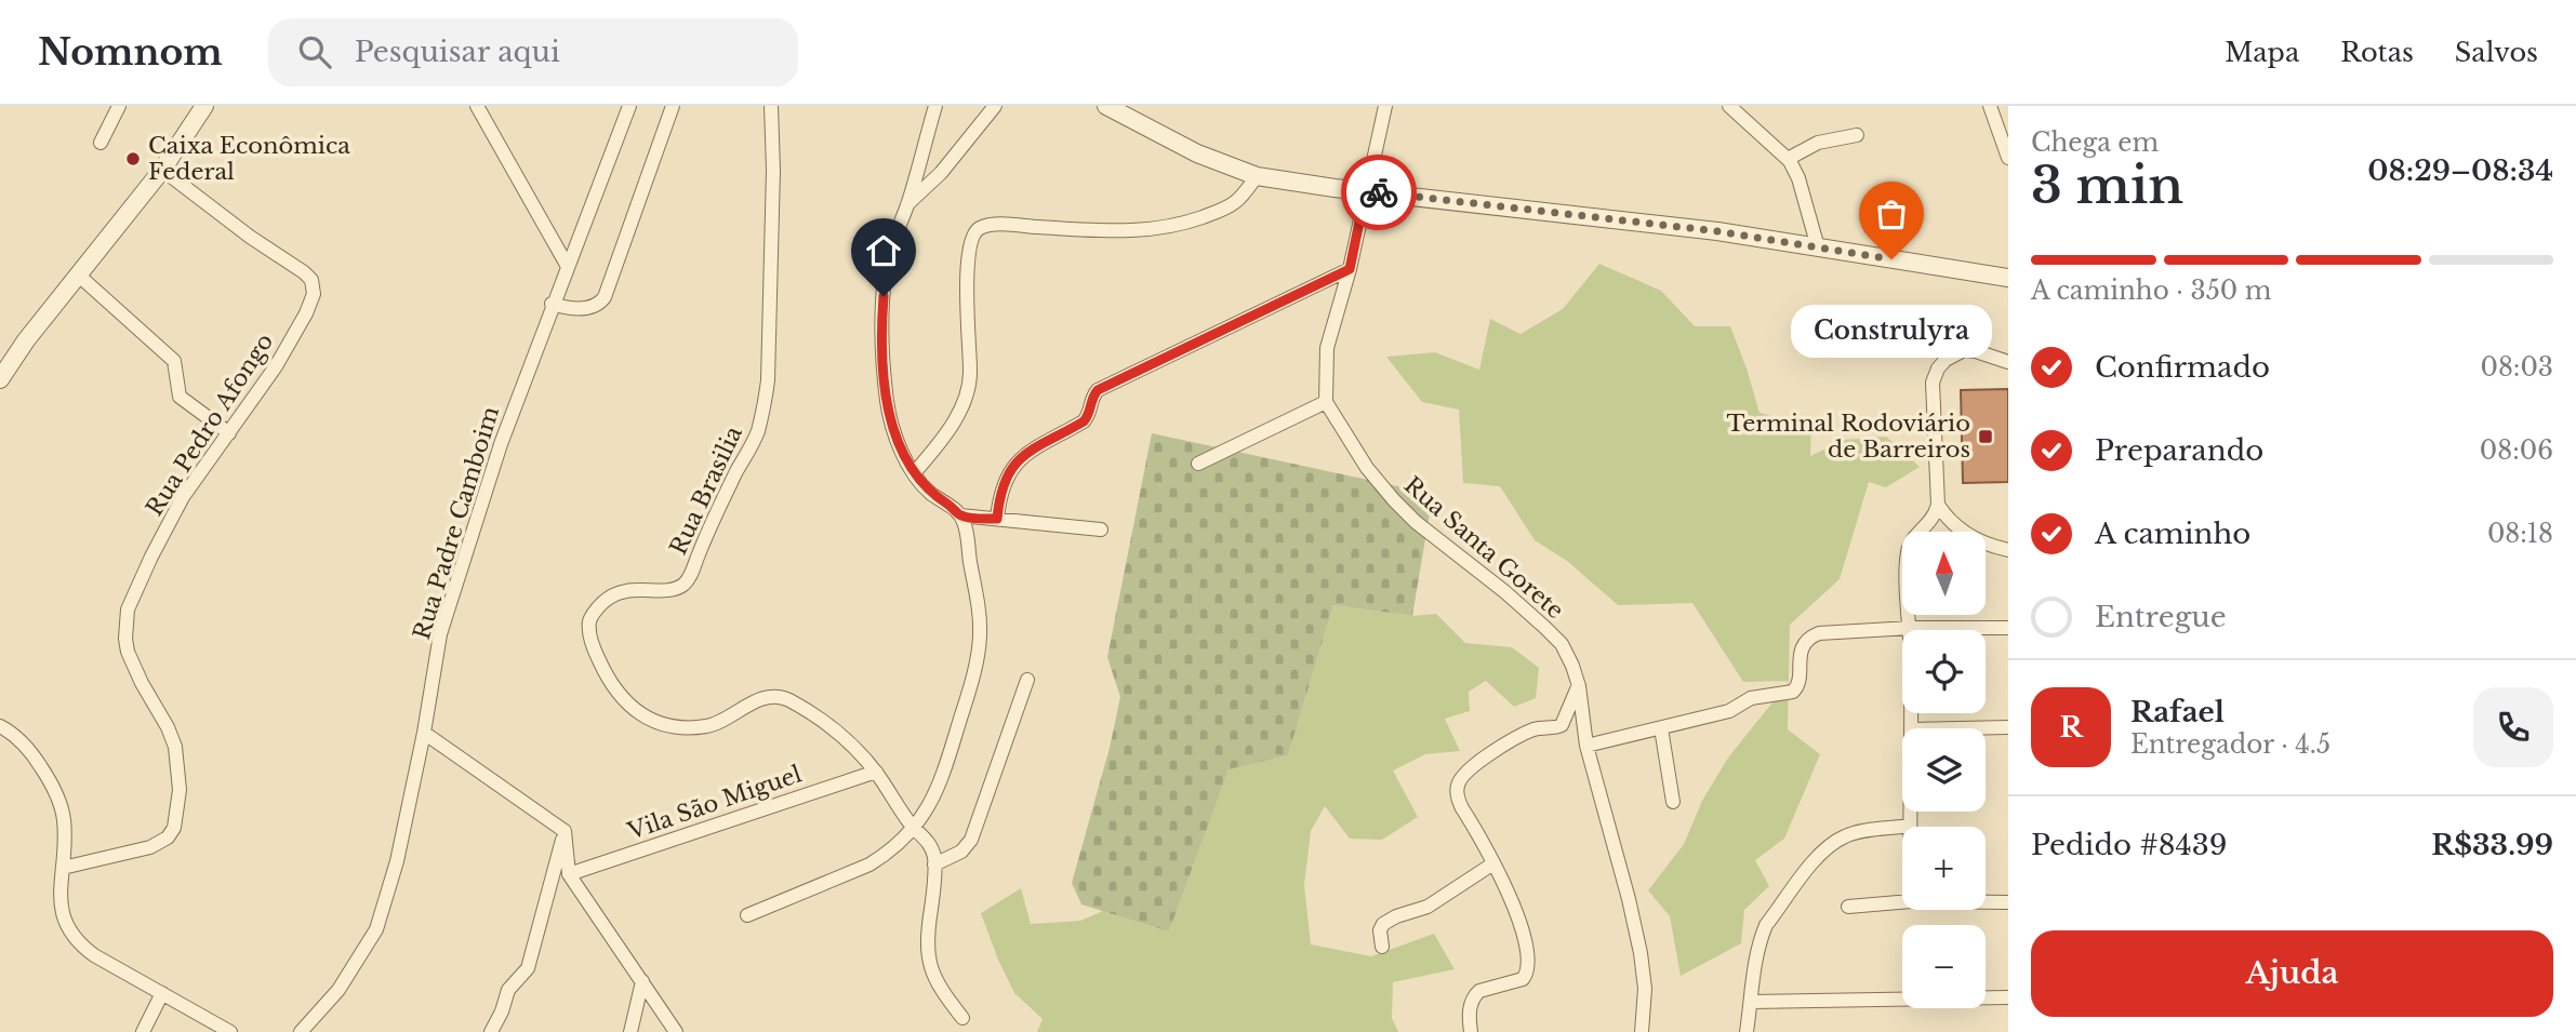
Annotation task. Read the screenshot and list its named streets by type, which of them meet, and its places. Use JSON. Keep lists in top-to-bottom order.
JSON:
{
  "streets": {
    "street": [
      "Rua Pedro Afongo",
      "Rua Brasilia",
      "Rua Padre Camboim",
      "Rua Santa Gorete",
      "Vila São Miguel"
    ]
  },
  "crossings": [
    ["Rua Brasilia", "Vila São Miguel"]
  ],
  "places": {
    "other": ["Caixa Econômica Federal", "Construlyra"],
    "transit": ["Terminal Rodoviário de Barreiros"]
  },
  "north": "top",
  "page": {
    "header": "Nomnom",
    "search": "Pesquisar aqui",
    "nav": ["Mapa", "Rotas", "Salvos"],
    "heading": ["3 min", "Chega em", "08:29–08:34"],
    "panel": [
      "Rafael",
      "Entregador · 4.5",
      "Pedido #8439",
      "R$33.99"
    ],
    "bar": "A caminho · 350 m",
    "bubble": "Construlyra",
    "list": [
      ["Confirmado", "08:03"],
      ["Preparando", "08:06"],
      ["A caminho", "08:18"],
      "Entregue"
    ],
    "map_buttons": ["+", "−"],
    "round": "R",
    "buttons": "Ajuda"
  }
}
